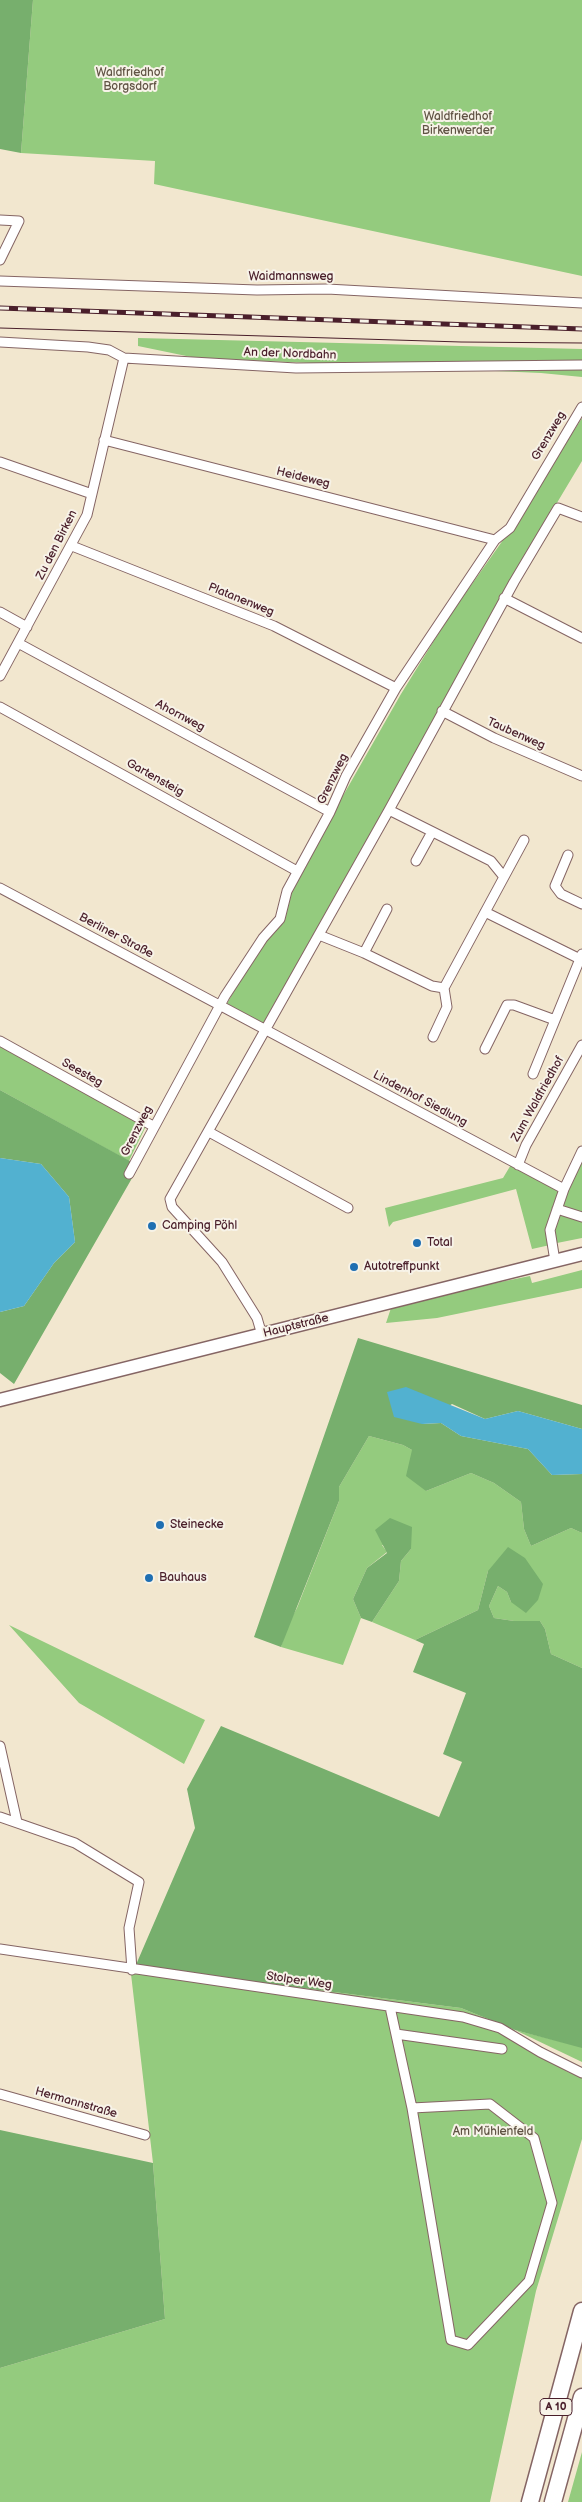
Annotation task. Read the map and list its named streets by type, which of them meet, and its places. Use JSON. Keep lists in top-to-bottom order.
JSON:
{
  "streets": {
    "highway": ["A 10"],
    "main road": ["Hauptstraße"],
    "street": [
      "Waidmannsweg",
      "An der Nordbahn",
      "Grenzweg",
      "Heideweg",
      "Zu den Birken",
      "Platanenweg",
      "Ahornweg",
      "Taubenweg",
      "Gartensteig",
      "Berliner Straße",
      "Seesteg",
      "Lindenhof Siedlung",
      "Zum Waldfriedhof",
      "Stolper Weg",
      "Hermannstraße"
    ]
  },
  "crossings": [
    ["An der Nordbahn", "Zu den Birken"],
    ["Grenzweg", "Heideweg"],
    ["Grenzweg", "Platanenweg"],
    ["Grenzweg", "Ahornweg"],
    ["Grenzweg", "Gartensteig"],
    ["Grenzweg", "Berliner Straße"],
    ["Grenzweg", "Seesteg"],
    ["Grenzweg", "Lindenhof Siedlung"],
    ["Heideweg", "Zu den Birken"],
    ["Zu den Birken", "Platanenweg"],
    ["Zu den Birken", "Ahornweg"],
    ["Berliner Straße", "Lindenhof Siedlung"],
    ["Lindenhof Siedlung", "Zum Waldfriedhof"]
  ],
  "parks": ["Waldfriedhof Borgsdorf", "Waldfriedhof Birkenwerder", "Am Mühlenfeld"],
  "places": [
    "Camping Pöhl",
    "Total",
    "Autotreffpunkt",
    "Steinecke",
    "Bauhaus"
  ]
}
